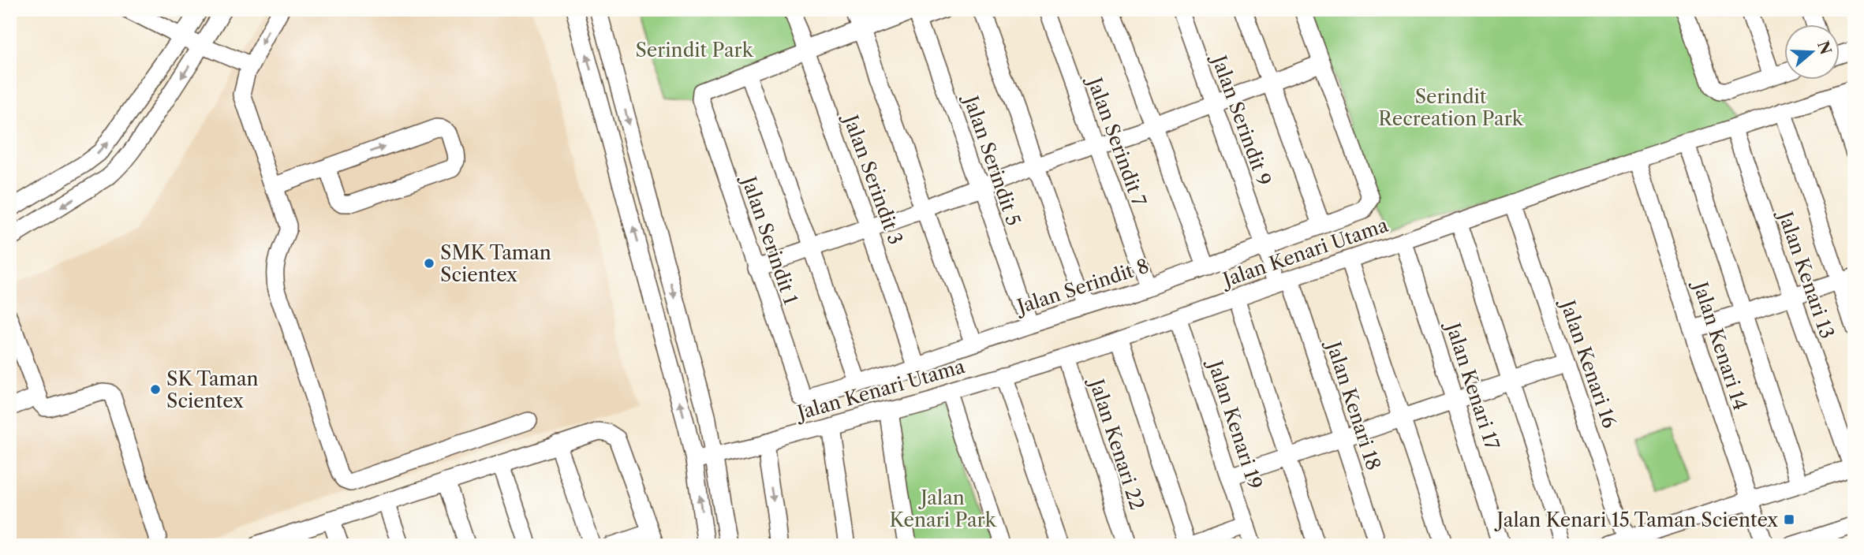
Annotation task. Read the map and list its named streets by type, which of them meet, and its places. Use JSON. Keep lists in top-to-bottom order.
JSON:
{
  "streets": {
    "street": [
      "Jalan Serindit 9",
      "Jalan Serindit 7",
      "Jalan Serindit 5",
      "Jalan Serindit 3",
      "Jalan Serindit 1",
      "Jalan Kenari Utama",
      "Jalan Kenari 13",
      "Jalan Serindit 8",
      "Jalan Kenari 14",
      "Jalan Kenari 16",
      "Jalan Kenari 17",
      "Jalan Kenari 18",
      "Jalan Kenari 19",
      "Jalan Kenari 22"
    ]
  },
  "crossings": [
    ["Jalan Serindit 9", "Jalan Kenari Utama"],
    ["Jalan Serindit 9", "Jalan Serindit 8"],
    ["Jalan Serindit 9", "Jalan Kenari 18"],
    ["Jalan Serindit 7", "Jalan Serindit 8"],
    ["Jalan Serindit 5", "Jalan Serindit 8"],
    ["Jalan Serindit 3", "Jalan Serindit 8"],
    ["Jalan Serindit 1", "Jalan Serindit 8"],
    ["Jalan Kenari Utama", "Jalan Kenari 13"],
    ["Jalan Kenari Utama", "Jalan Kenari 14"],
    ["Jalan Kenari Utama", "Jalan Kenari 16"],
    ["Jalan Kenari Utama", "Jalan Kenari 17"],
    ["Jalan Kenari Utama", "Jalan Kenari 18"],
    ["Jalan Kenari Utama", "Jalan Kenari 19"],
    ["Jalan Kenari Utama", "Jalan Kenari 22"]
  ],
  "parks": ["Serindit Park", "Serindit Recreation Park", "Jalan Kenari Park"],
  "places": {
    "other": ["SMK Taman Scientex", "SK Taman Scientex"],
    "transit": ["Jalan Kenari 15 Taman Scientex"]
  },
  "north": "right"
}
